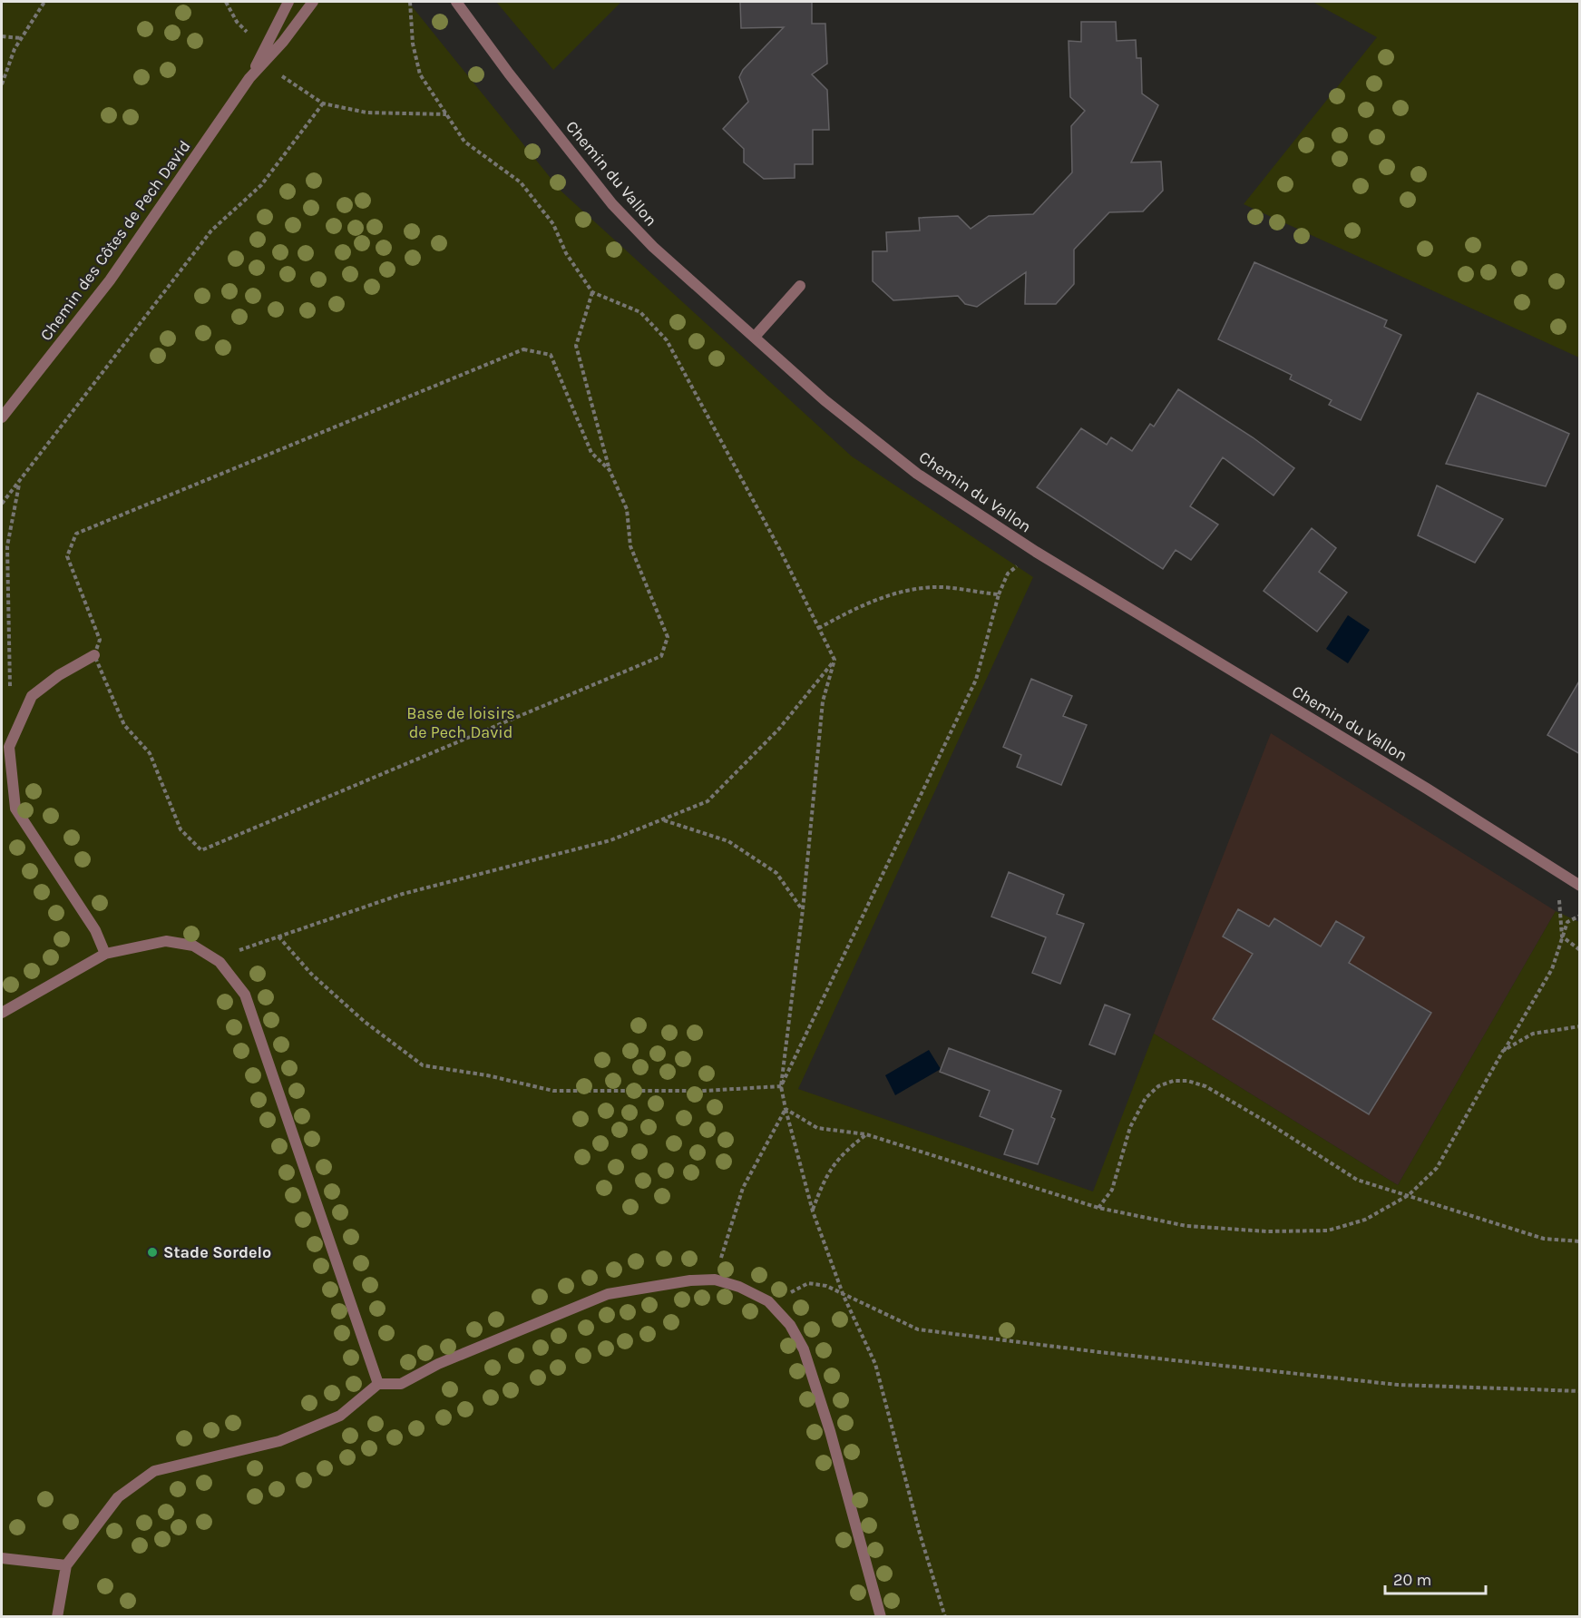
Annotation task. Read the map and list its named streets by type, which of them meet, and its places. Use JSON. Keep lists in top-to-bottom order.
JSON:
{
  "streets": {
    "street": ["Chemin du Vallon", "Chemin des Côtes de Pech David"]
  },
  "parks": ["Base de loisirs de Pech David"],
  "places": ["Stade Sordelo"],
  "scale_bar": "20 m"
}
